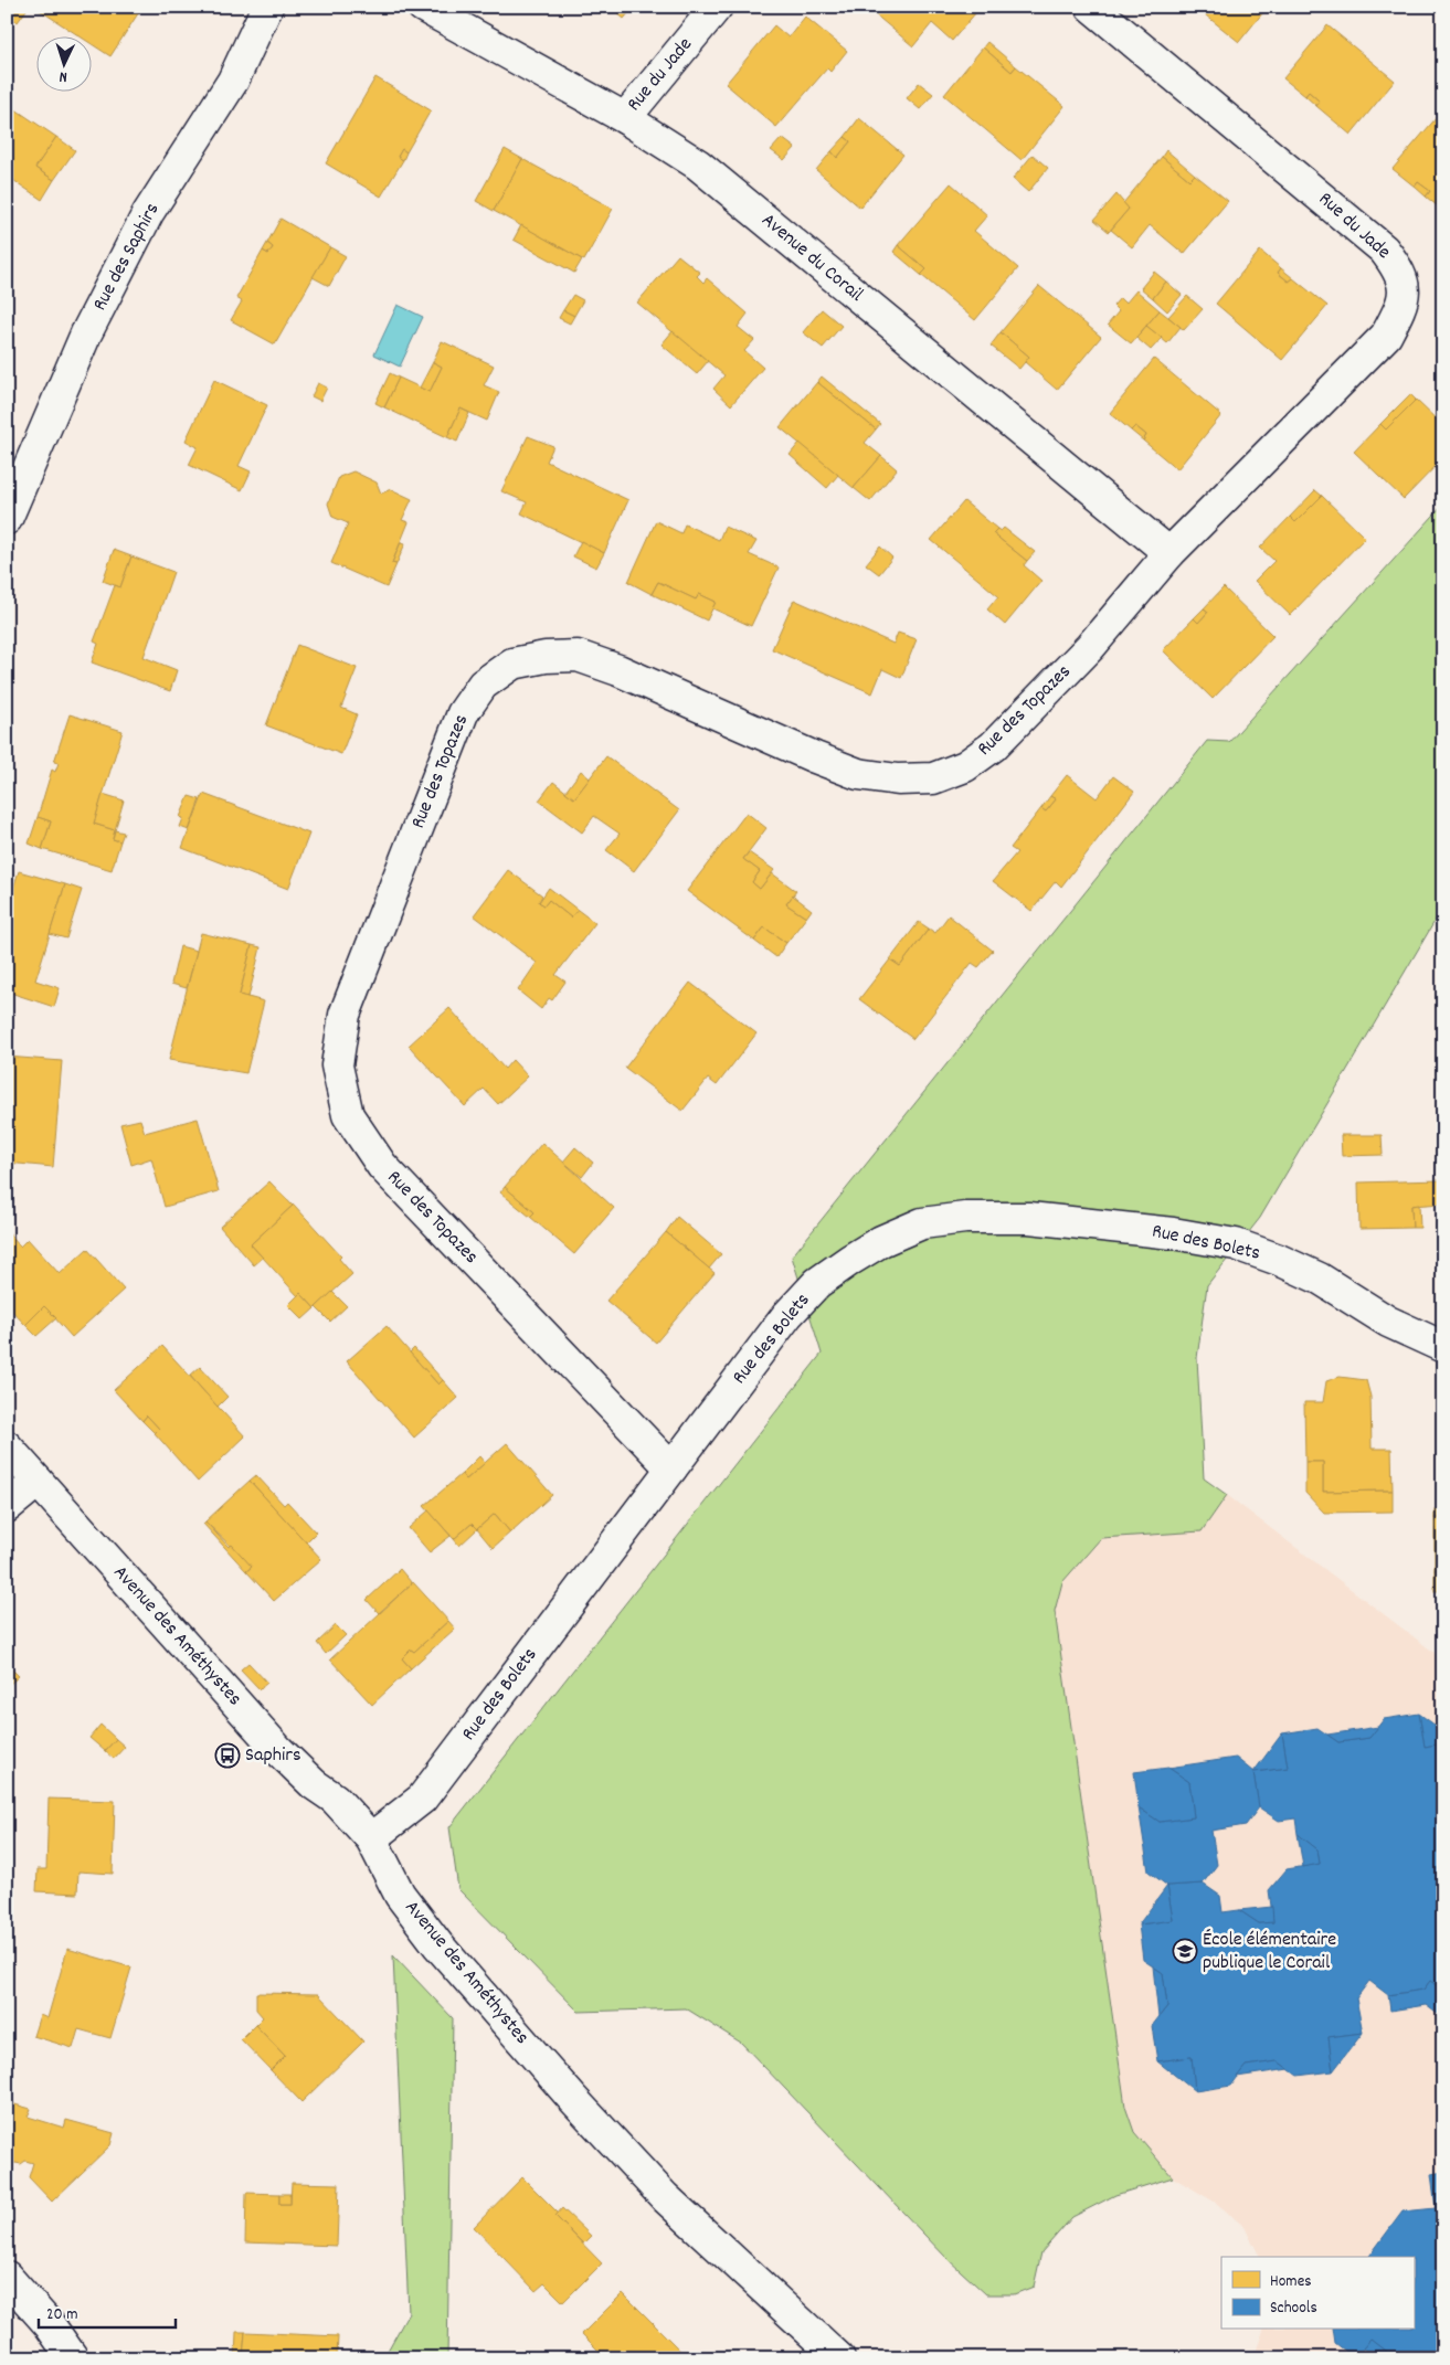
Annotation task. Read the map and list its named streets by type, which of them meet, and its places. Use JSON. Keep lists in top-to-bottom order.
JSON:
{
  "streets": {
    "street": [
      "Rue du Jade",
      "Rue des Saphirs",
      "Avenue du Corail",
      "Rue des Topazes",
      "Rue des Bolets",
      "Avenue des Améthystes"
    ]
  },
  "crossings": [
    ["Rue du Jade", "Avenue du Corail"],
    ["Rue du Jade", "Rue des Topazes"],
    ["Avenue du Corail", "Rue des Topazes"],
    ["Rue des Topazes", "Rue des Bolets"],
    ["Rue des Bolets", "Avenue des Améthystes"]
  ],
  "places": {
    "bus stop": ["Saphirs"],
    "school or university": ["École élémentaire publique le Corail"]
  },
  "legend": ["Homes", "Schools"],
  "scale_bar": "20 m",
  "north": "bottom"
}
